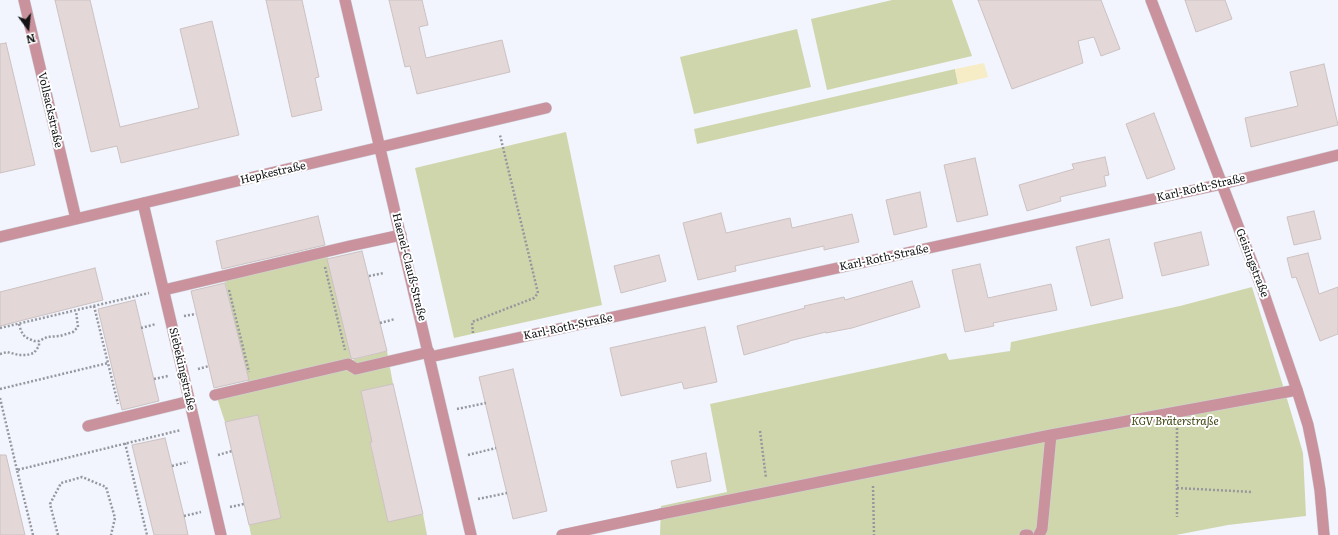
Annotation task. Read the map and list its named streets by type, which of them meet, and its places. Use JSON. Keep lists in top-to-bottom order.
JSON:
{
  "streets": {
    "street": [
      "Vollsackstraße",
      "Hepkestraße",
      "Karl-Roth-Straße",
      "Geisingstraße",
      "Haenel-Clauß-Straße",
      "Siebekingstraße"
    ]
  },
  "crossings": [
    ["Vollsackstraße", "Hepkestraße"],
    ["Hepkestraße", "Haenel-Clauß-Straße"],
    ["Hepkestraße", "Siebekingstraße"],
    ["Karl-Roth-Straße", "Geisingstraße"],
    ["Karl-Roth-Straße", "Haenel-Clauß-Straße"]
  ],
  "parks": ["KGV Bräterstraße"],
  "north": "bottom"
}
